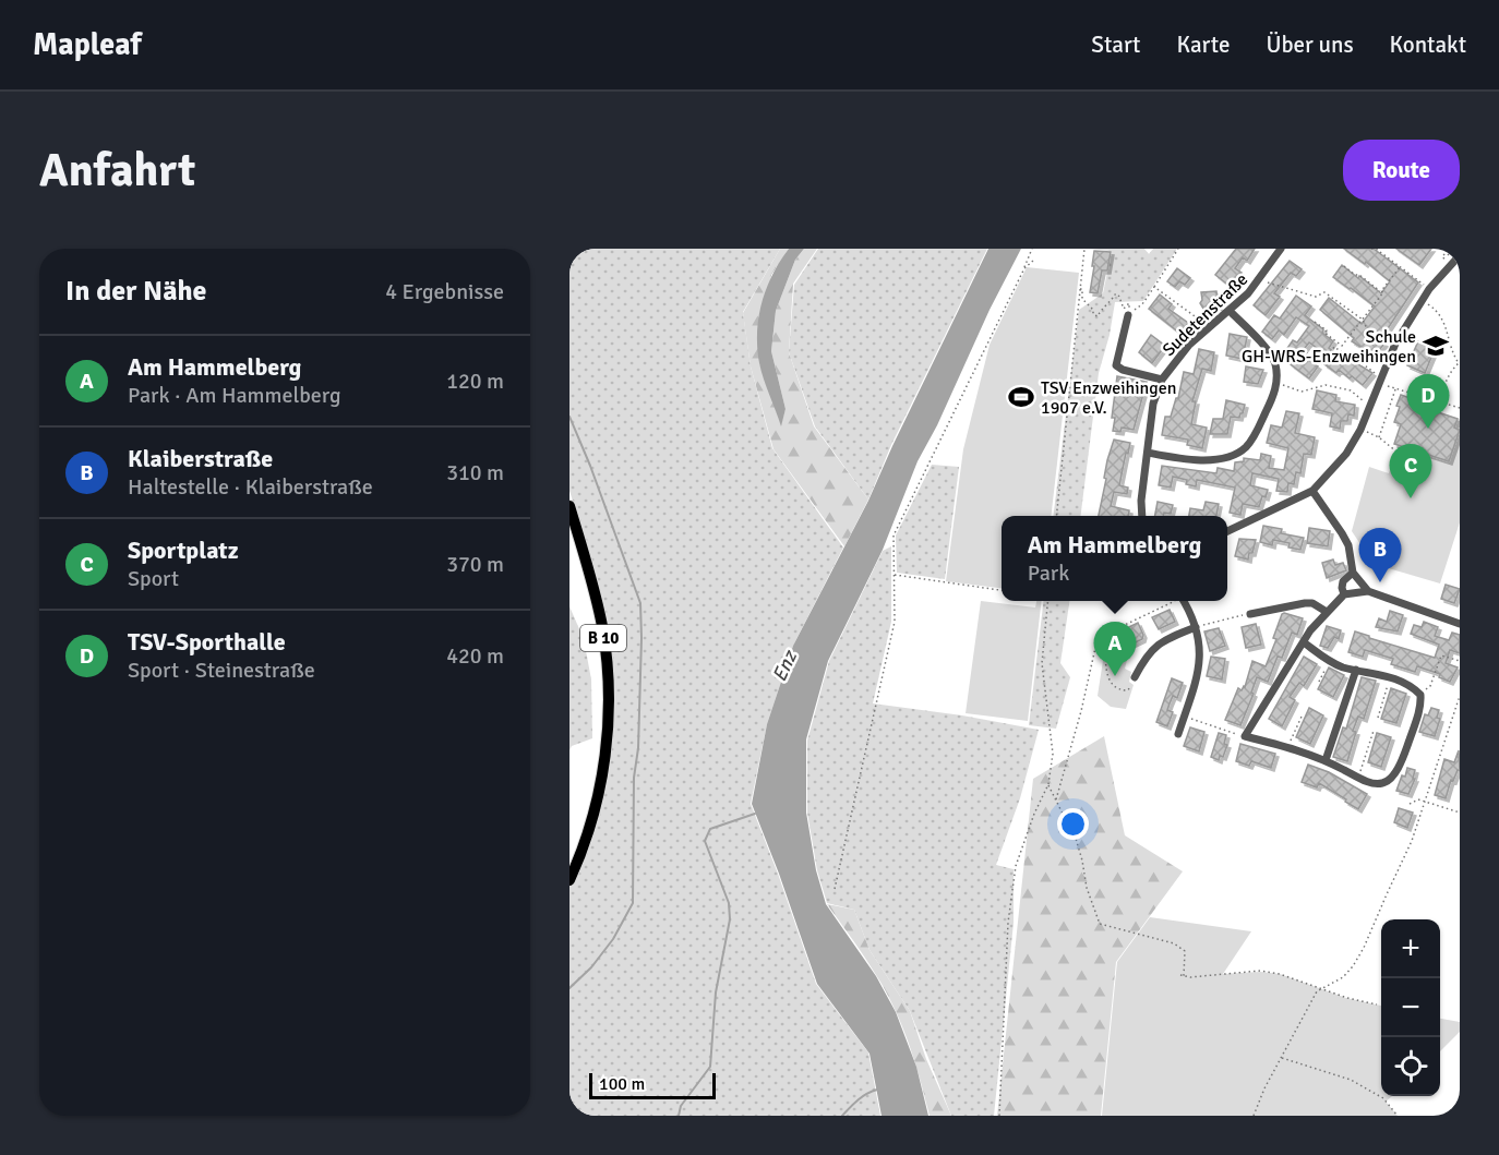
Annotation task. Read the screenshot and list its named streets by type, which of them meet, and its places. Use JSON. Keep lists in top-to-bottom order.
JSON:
{
  "streets": {
    "main road": ["B 10"],
    "street": ["Sudetenstraße"]
  },
  "water": ["Enz"],
  "places": {
    "school or university": ["Schule GH-WRS-Enzweihingen"],
    "sports": ["TSV Enzweihingen 1907 e.V."]
  },
  "scale_bar": "100 m",
  "page": {
    "header": "Mapleaf",
    "nav": [
      "Start",
      "Karte",
      "Über uns",
      "Kontakt"
    ],
    "buttons": "Route",
    "title": "Anfahrt",
    "heading": ["In der Nähe", "4 Ergebnisse"],
    "list": [
      {
        "mark": "A",
        "name": "Am Hammelberg",
        "note": "Park · Am Hammelberg",
        "value": "120 m"
      },
      {
        "mark": "B",
        "name": "Klaiberstraße",
        "note": "Haltestelle · Klaiberstraße",
        "value": "310 m"
      },
      {
        "mark": "C",
        "name": "Sportplatz",
        "note": "Sport",
        "value": "370 m"
      },
      {
        "mark": "D",
        "name": "TSV-Sporthalle",
        "note": "Sport · Steinestraße",
        "value": "420 m"
      }
    ],
    "pins": [
      "D",
      "C",
      "B",
      "A"
    ],
    "popup": ["Am Hammelberg", "Park"],
    "map_buttons": ["+", "−"],
    "scale": "100 m"
  }
}
